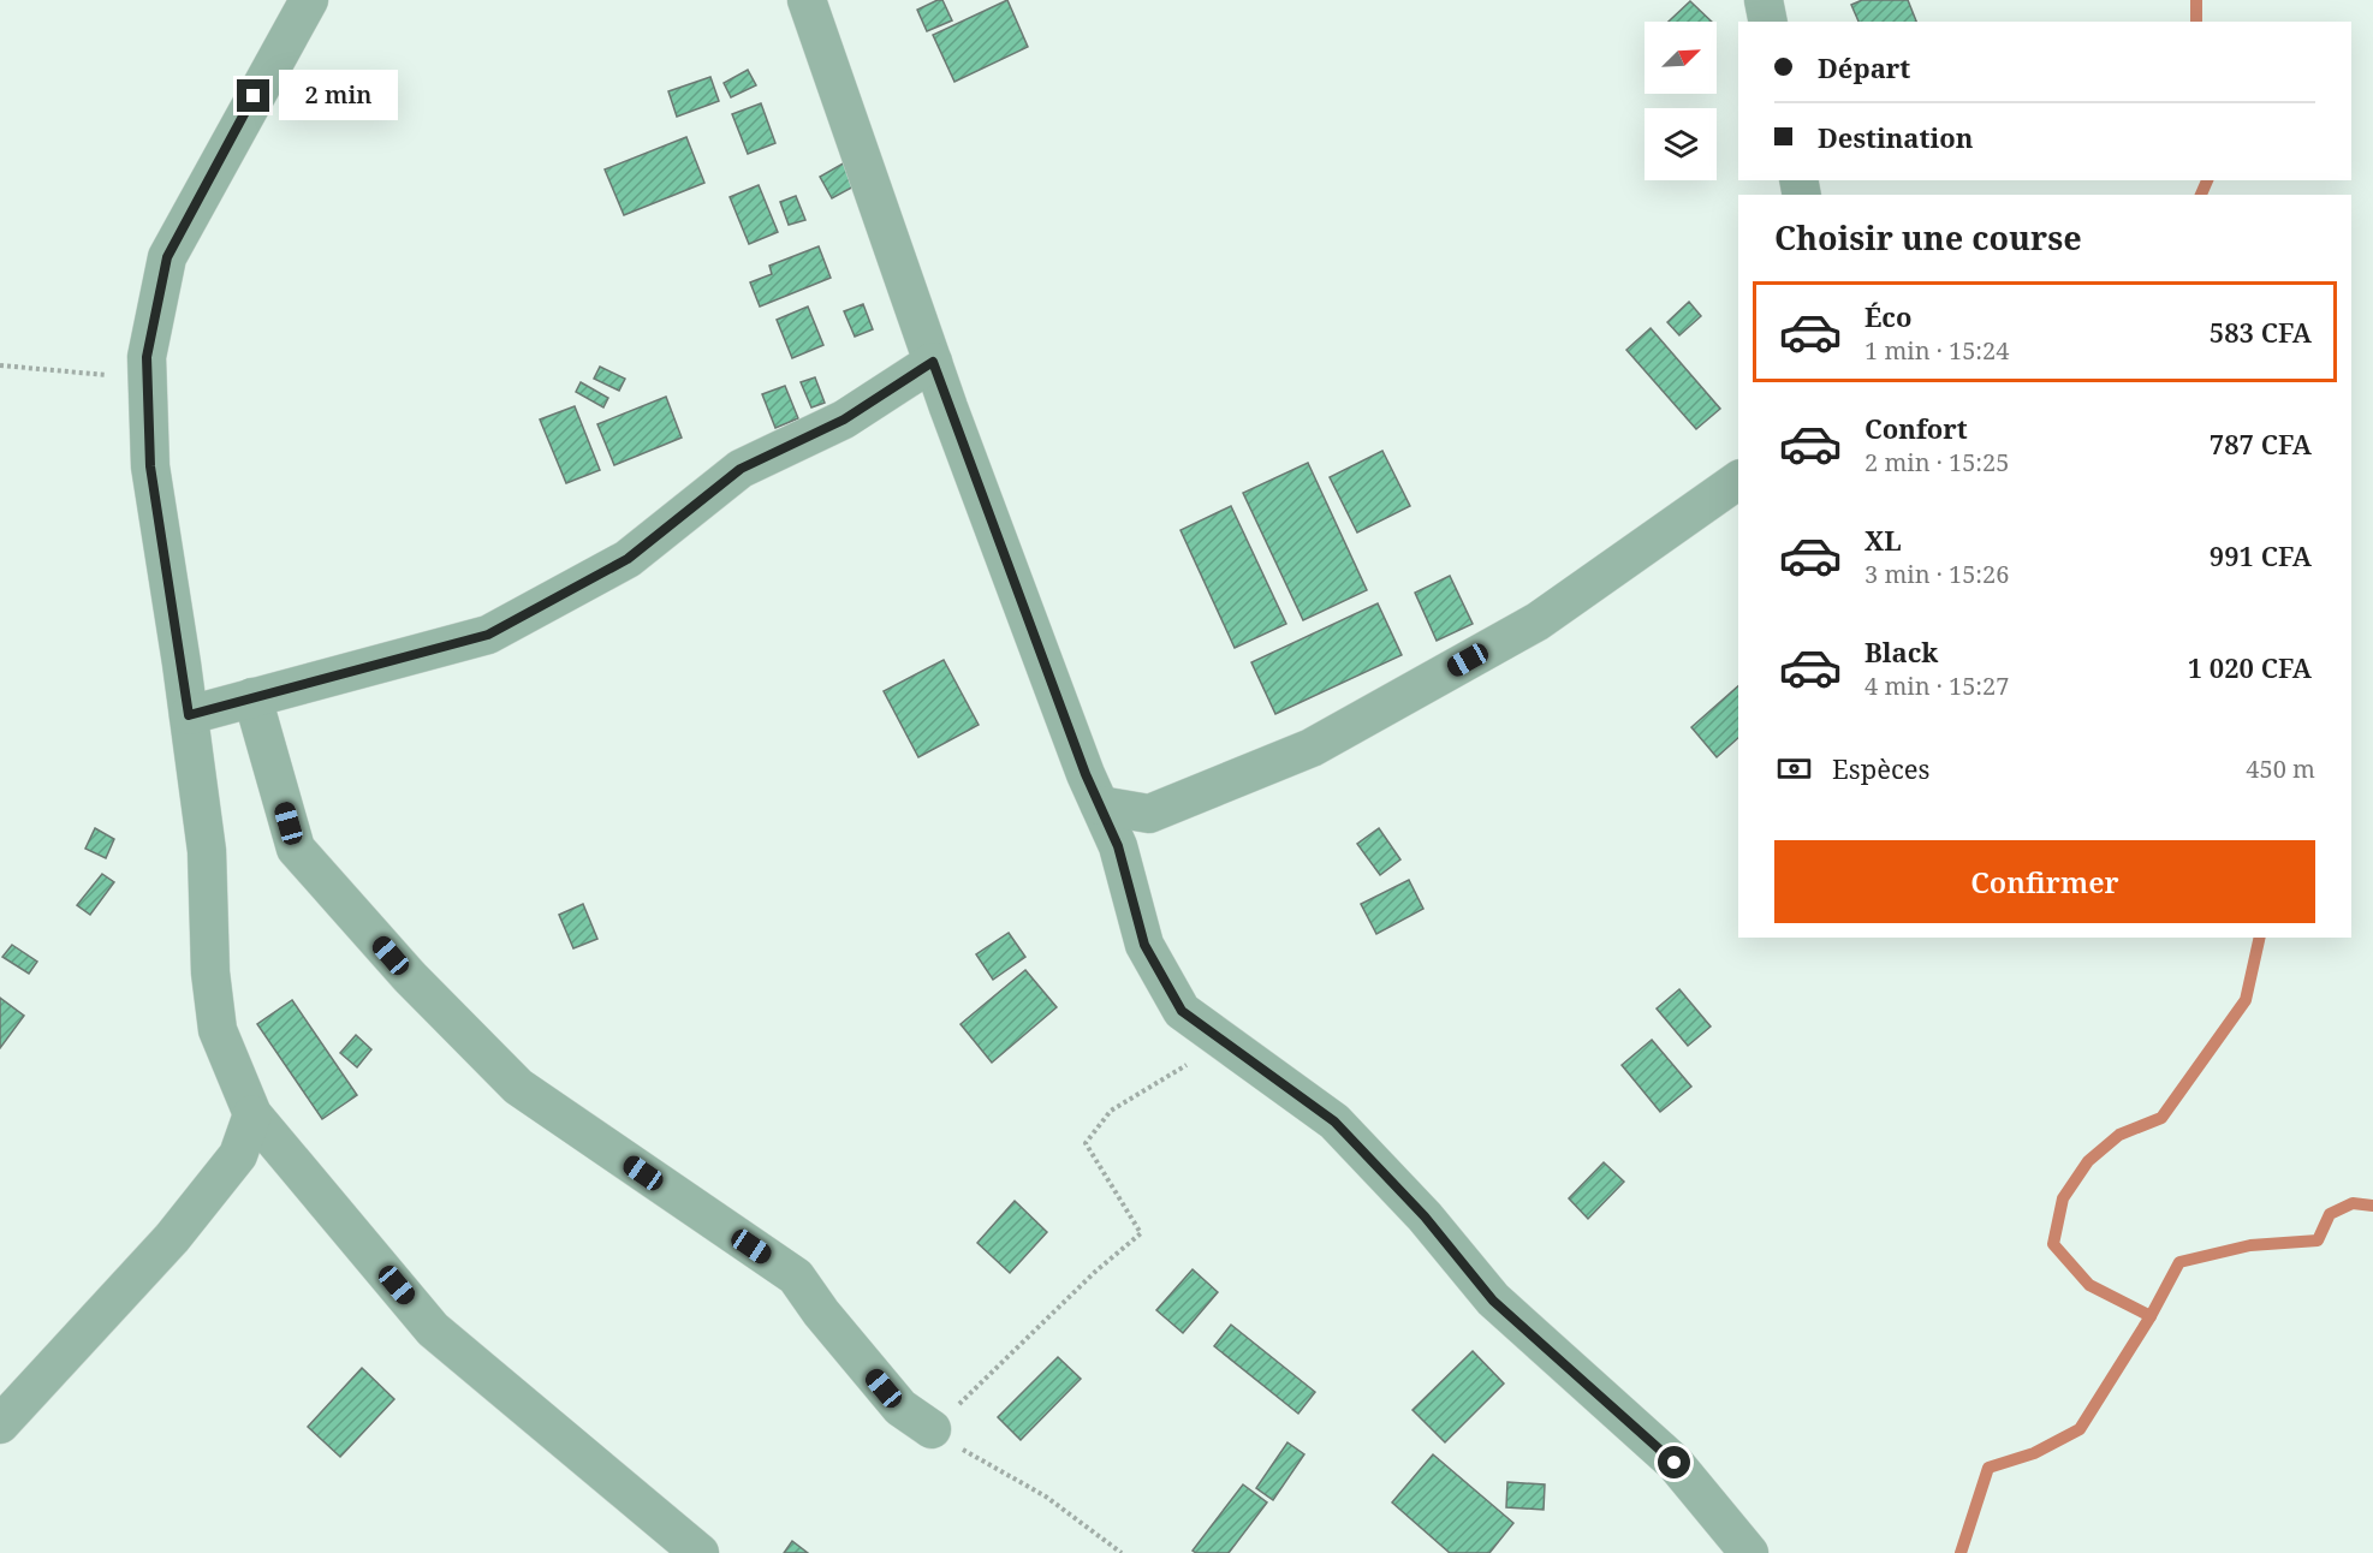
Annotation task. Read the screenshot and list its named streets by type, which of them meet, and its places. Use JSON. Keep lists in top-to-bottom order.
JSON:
{
  "north": "top right",
  "page": {
    "banner": ["Départ", "Destination"],
    "bubble": "2 min",
    "heading": "Choisir une course",
    "list": [
      {
        "name": "Éco",
        "note": "1 min · 15:24",
        "value": "583 CFA"
      },
      {
        "name": "Confort",
        "note": "2 min · 15:25",
        "value": "787 CFA"
      },
      {
        "name": "XL",
        "note": "3 min · 15:26",
        "value": "991 CFA"
      },
      {
        "name": "Black",
        "note": "4 min · 15:27",
        "value": "1 020 CFA"
      }
    ],
    "pay": ["Espèces", "450 m"],
    "buttons": "Confirmer"
  }
}
